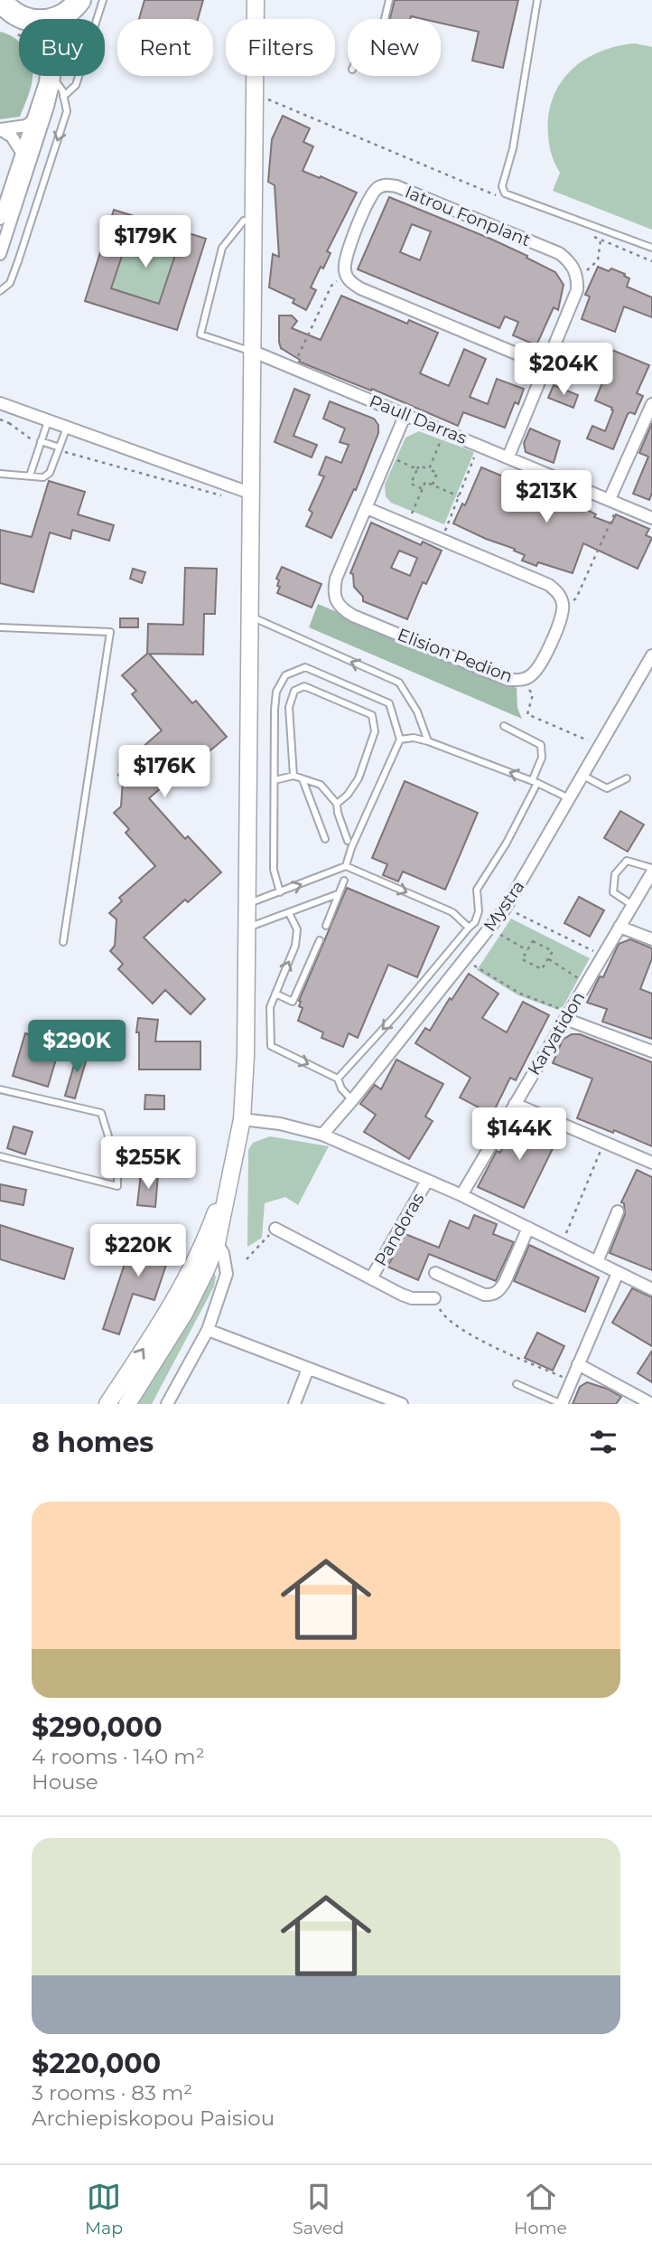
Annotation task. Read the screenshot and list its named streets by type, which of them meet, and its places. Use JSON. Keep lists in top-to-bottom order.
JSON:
{
  "streets": {
    "street": [
      "Iatrou Fonplant",
      "Paull Darras",
      "Elision Pedion",
      "Mystra",
      "Karyatidon",
      "Pandoras"
    ]
  },
  "crossings": [
    ["Paull Darras", "Elision Pedion"]
  ],
  "page": {
    "chip": [
      "Buy",
      "Rent",
      "Filters",
      "New"
    ],
    "price": [
      "$179K",
      "$204K",
      "$213K",
      "$176K",
      "$290K",
      "$144K",
      "$255K",
      "$220K"
    ],
    "heading": "8 homes",
    "list": [
      {
        "name": "$290,000",
        "note": "4 rooms · 140 m² · House"
      },
      {
        "name": "$220,000",
        "note": "3 rooms · 83 m² · Archiepiskopou Paisiou"
      }
    ],
    "tabs": ["Map", "Saved", "Home"]
  }
}
